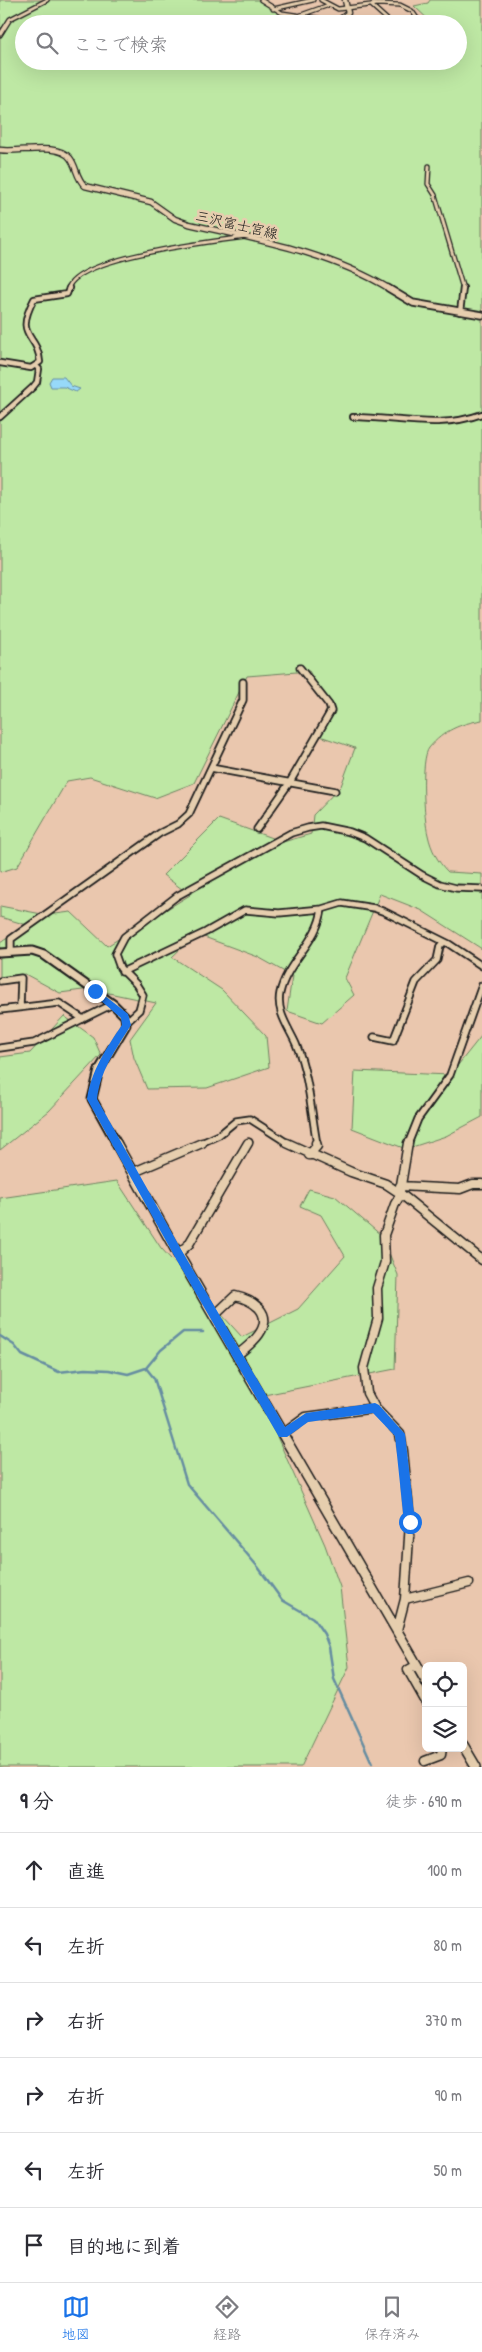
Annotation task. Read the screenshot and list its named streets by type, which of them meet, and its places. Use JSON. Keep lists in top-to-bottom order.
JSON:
{
  "streets": {
    "main road": ["三沢富士宮線"]
  },
  "page": {
    "search": "ここで検索",
    "heading": ["9 分", "徒歩 · 690 m"],
    "list": [
      ["直進", "100 m"],
      ["左折", "80 m"],
      ["右折", "370 m"],
      ["右折", "90 m"],
      ["左折", "50 m"],
      "目的地に到着"
    ],
    "nav": ["地図", "経路", "保存済み"]
  }
}
